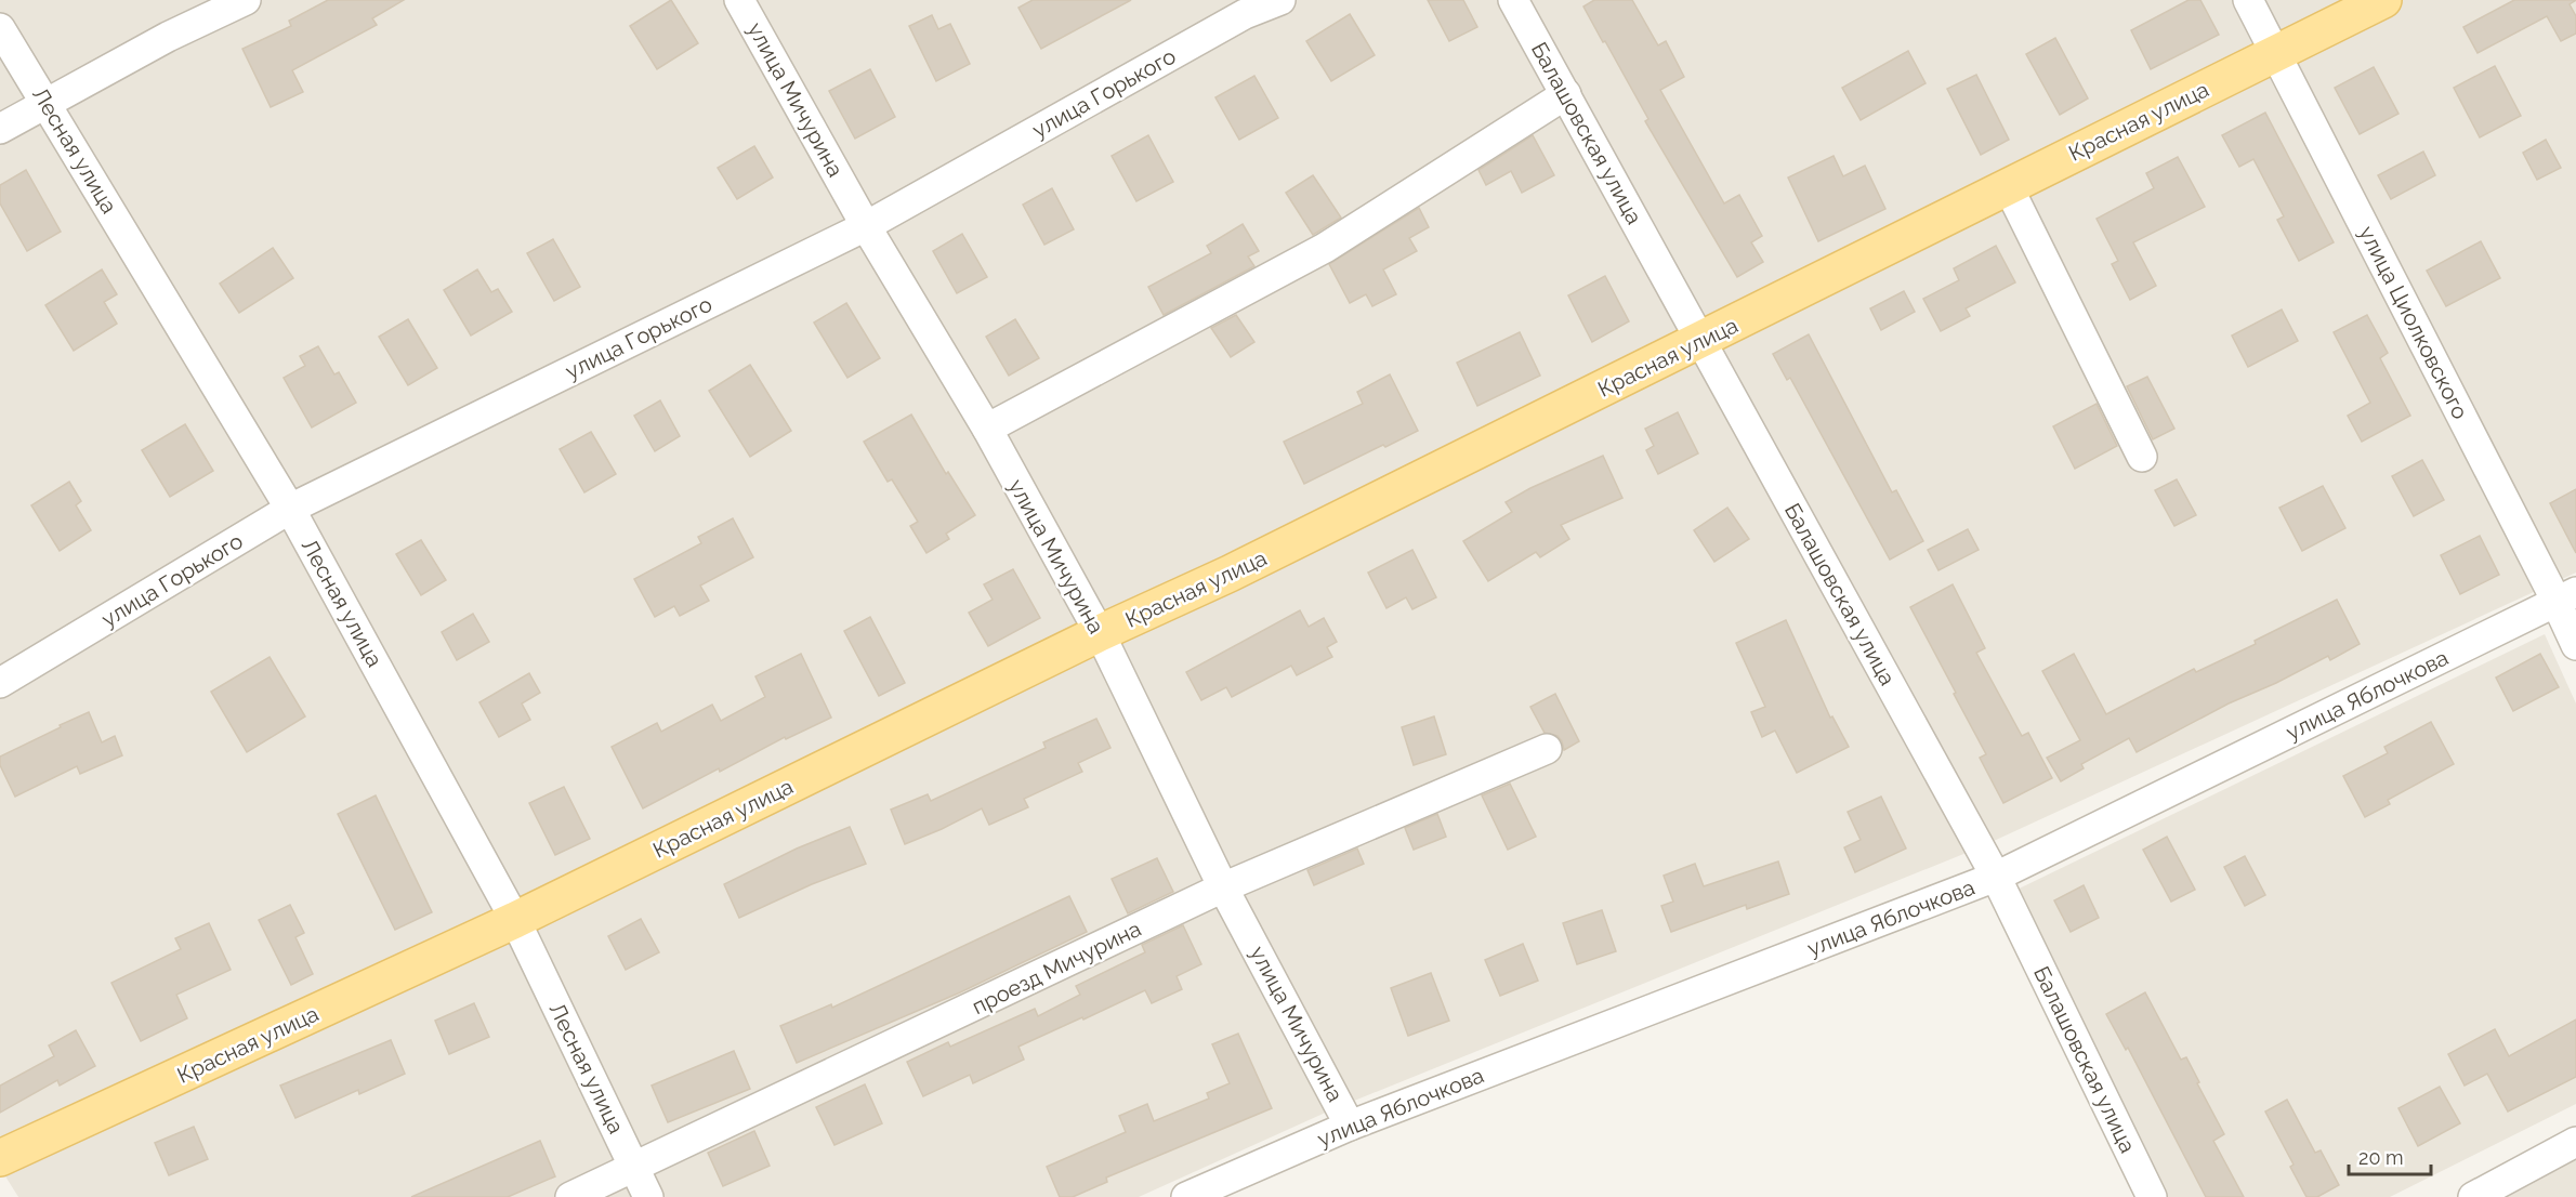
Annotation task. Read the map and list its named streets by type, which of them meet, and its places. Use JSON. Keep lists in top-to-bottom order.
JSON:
{
  "streets": {
    "main road": ["Красная улица"],
    "street": [
      "улица Горького",
      "улица Мичурина",
      "Балашовская улица",
      "Лесная улица",
      "улица Циолковского",
      "улица Яблочкова",
      "проезд Мичурина"
    ]
  },
  "crossings": [
    ["улица Горького", "улица Мичурина"],
    ["улица Горького", "Лесная улица"],
    ["улица Мичурина", "Красная улица"],
    ["улица Мичурина", "улица Яблочкова"],
    ["улица Мичурина", "проезд Мичурина"],
    ["Красная улица", "Балашовская улица"],
    ["Красная улица", "Лесная улица"],
    ["Красная улица", "улица Циолковского"],
    ["Балашовская улица", "улица Яблочкова"],
    ["Лесная улица", "проезд Мичурина"],
    ["улица Циолковского", "улица Яблочкова"]
  ],
  "scale_bar": "20 m"
}
